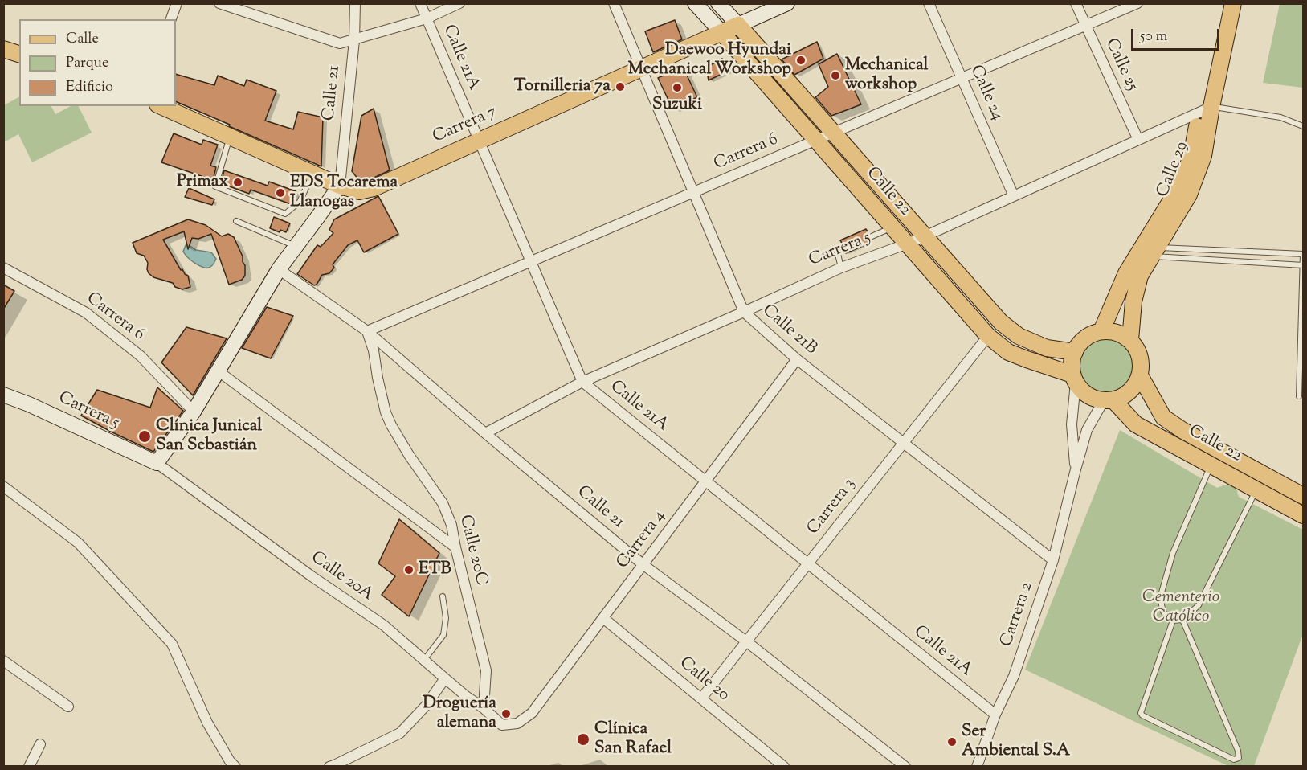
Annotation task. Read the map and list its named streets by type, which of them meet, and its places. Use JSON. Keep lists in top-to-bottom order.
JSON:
{
  "streets": {
    "main road": ["Carrera 7", "Calle 29", "Calle 22"],
    "street": [
      "Calle 21A",
      "Calle 25",
      "Calle 21",
      "Calle 24",
      "Carrera 6",
      "Carrera 5",
      "Calle 21B",
      "Carrera 3",
      "Carrera 4",
      "Calle 20C",
      "Calle 20A",
      "Carrera 2",
      "Calle 20"
    ]
  },
  "crossings": [
    ["Calle 21A", "Carrera 7"],
    ["Calle 21A", "Carrera 6"],
    ["Calle 21A", "Carrera 5"],
    ["Calle 21A", "Carrera 3"],
    ["Calle 21A", "Carrera 4"],
    ["Calle 21A", "Carrera 2"],
    ["Calle 25", "Carrera 6"],
    ["Calle 25", "Carrera 5"],
    ["Calle 21", "Carrera 7"],
    ["Calle 21", "Carrera 6"],
    ["Calle 21", "Carrera 5"],
    ["Calle 21", "Carrera 3"],
    ["Calle 21", "Carrera 4"],
    ["Calle 21", "Calle 20C"],
    ["Calle 24", "Carrera 6"],
    ["Calle 24", "Carrera 5"],
    ["Carrera 7", "Calle 22"],
    ["Carrera 7", "Calle 21B"],
    ["Carrera 6", "Calle 22"],
    ["Carrera 6", "Calle 21B"],
    ["Carrera 6", "Calle 20C"],
    ["Calle 29", "Calle 22"],
    ["Calle 29", "Carrera 5"],
    ["Calle 29", "Carrera 2"],
    ["Calle 22", "Carrera 5"],
    ["Calle 22", "Carrera 3"],
    ["Calle 22", "Carrera 2"],
    ["Carrera 5", "Calle 21B"],
    ["Carrera 5", "Calle 20A"],
    ["Calle 21B", "Carrera 3"],
    ["Calle 21B", "Carrera 4"],
    ["Calle 21B", "Carrera 2"],
    ["Carrera 3", "Calle 20"],
    ["Carrera 4", "Calle 20A"],
    ["Carrera 4", "Calle 20"],
    ["Calle 20C", "Calle 20A"]
  ],
  "parks": ["Cementerio Católico"],
  "places": [
    "Daewoo Hyundai Mechanical Workshop",
    "Mechanical workshop",
    "Tornilleria 7a",
    "Suzuki",
    "Primax",
    "EDS Tocarema Llanogas",
    "Clínica Junical San Sebastián",
    "ETB",
    "Droguería alemana",
    "Clínica San Rafael",
    "Ser Ambiental S.A"
  ],
  "legend": ["Calle", "Parque", "Edificio"],
  "scale_bar": "50 m"
}
